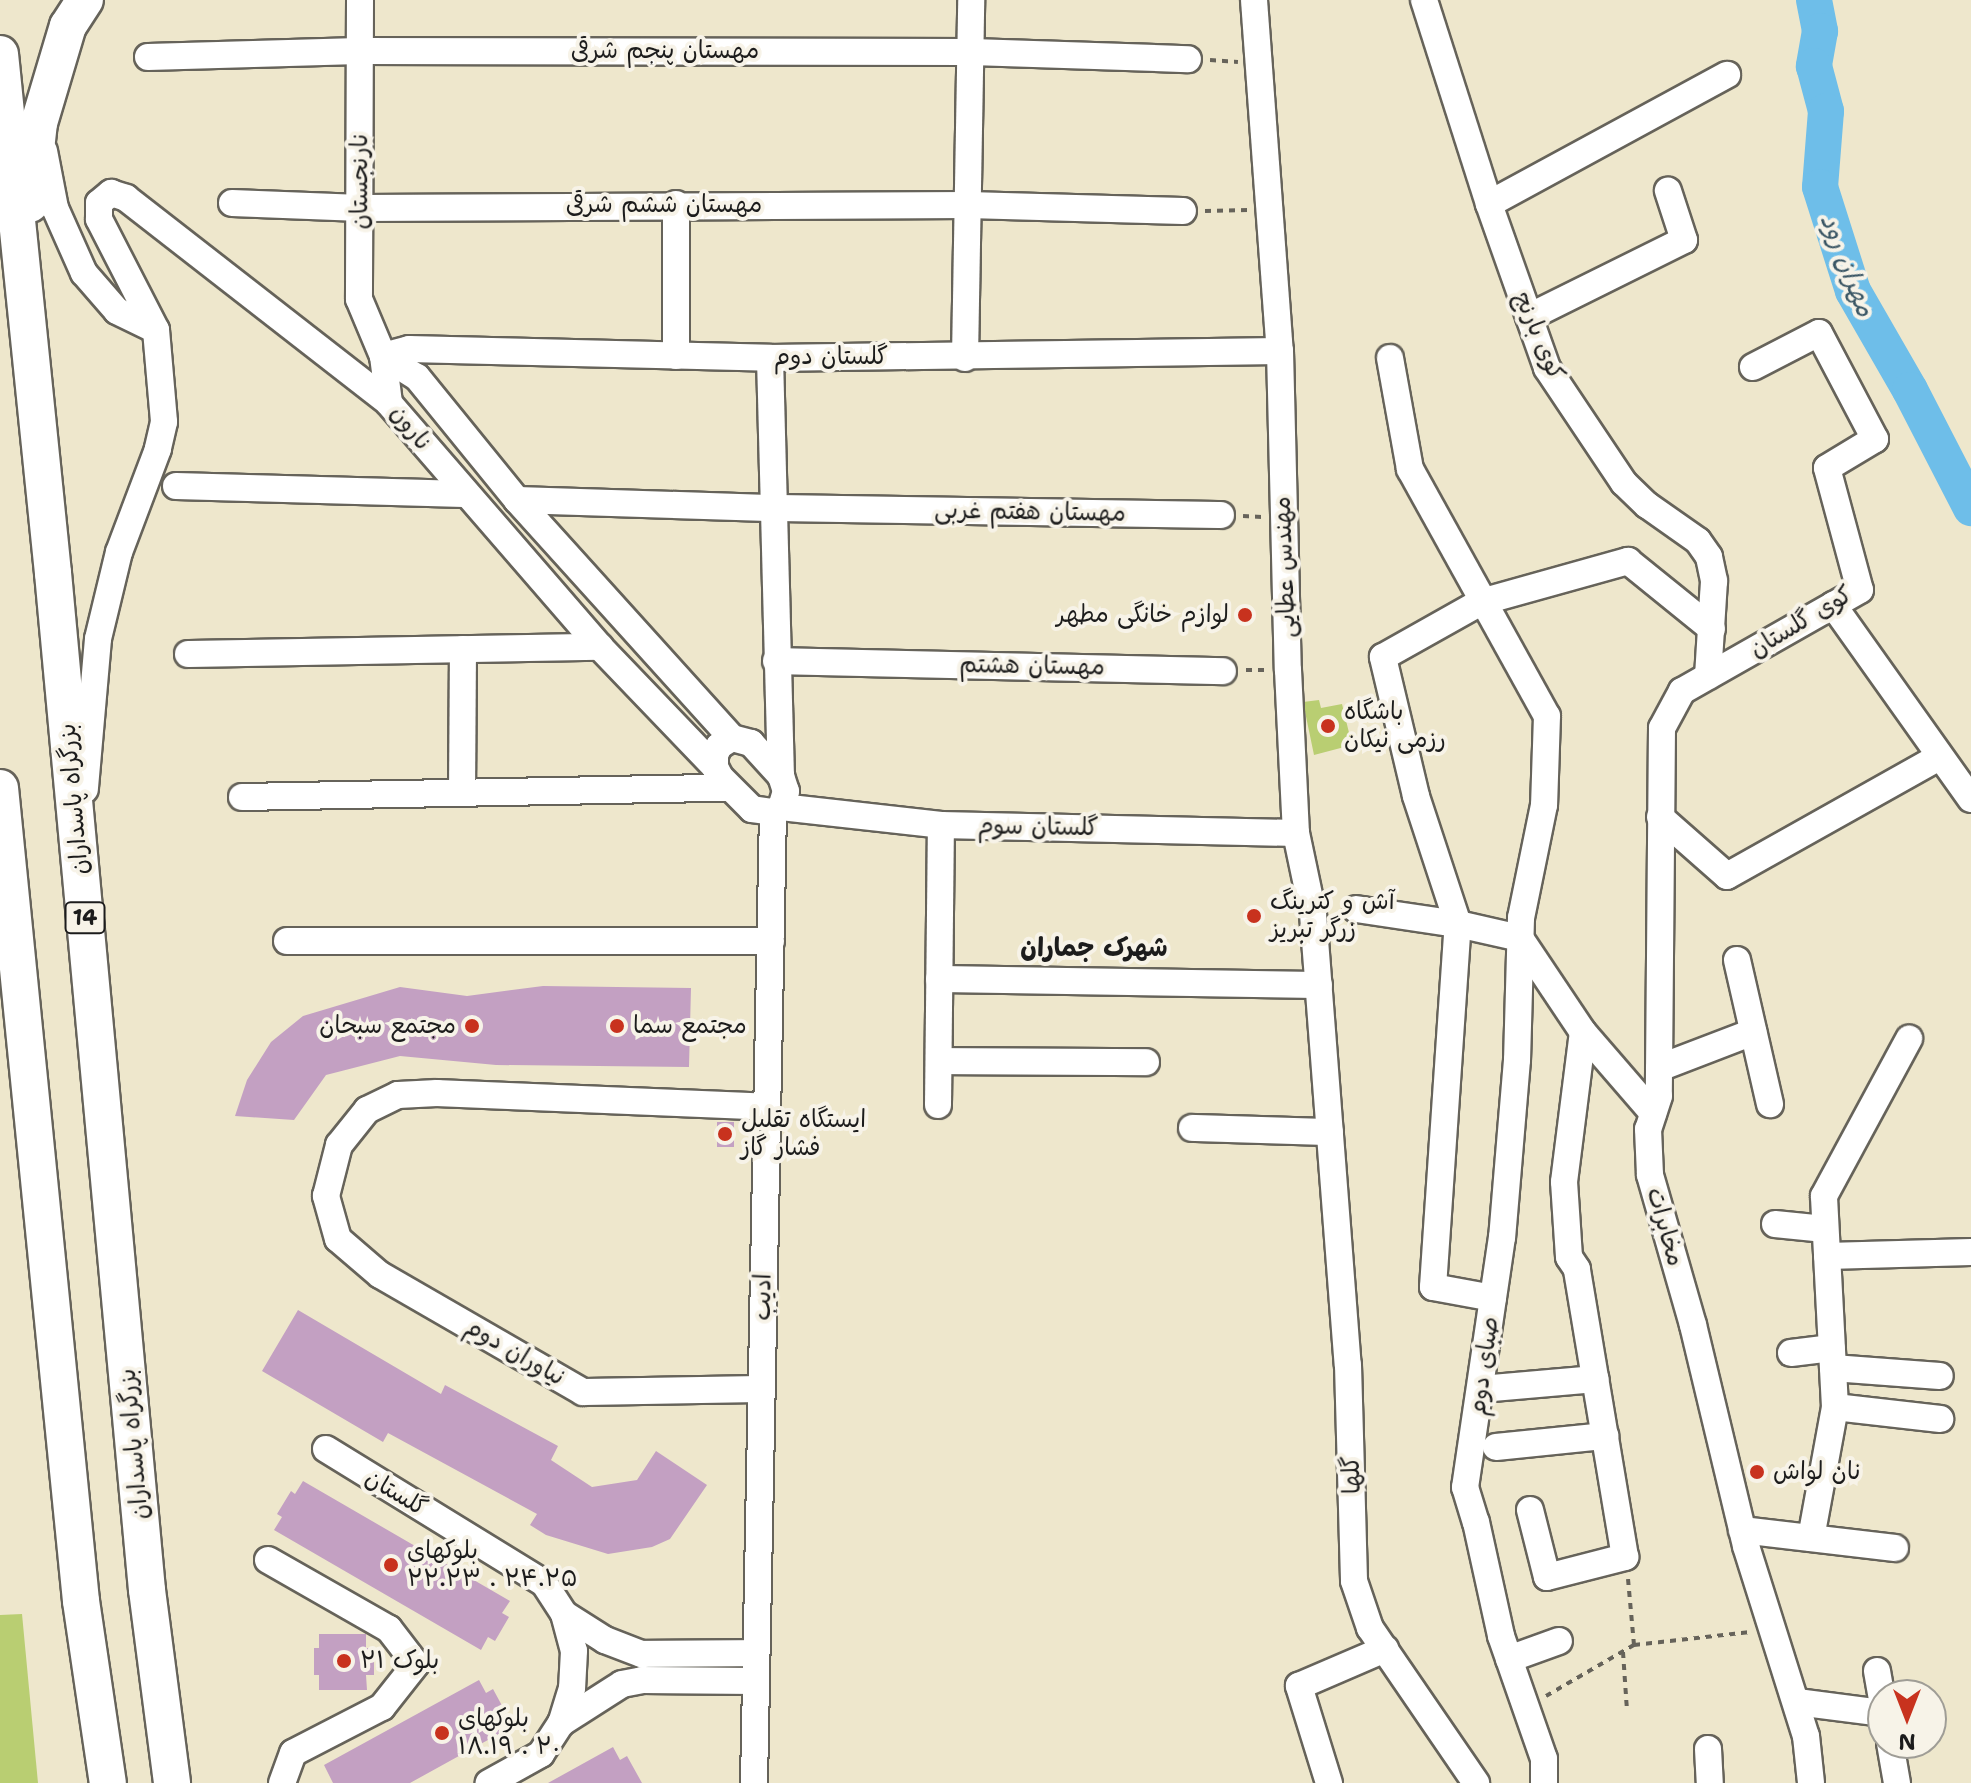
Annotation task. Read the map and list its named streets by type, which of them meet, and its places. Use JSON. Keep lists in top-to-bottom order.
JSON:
{
  "streets": {
    "highway": ["بزرگراه پاسداران", "14"],
    "street": [
      "مهستان پنجم شرقی",
      "نارنجستان",
      "مهستان ششم شرقی",
      "کوی بارنج",
      "گلستان دوم",
      "نارون",
      "مهستان هفتم غربی",
      "مهندس عطایی",
      "کوی گلستان",
      "مهستان هشتم",
      "گلستان سوم",
      "مخابرات",
      "ادیب",
      "نیاوران دوم",
      "صبای دوم",
      "گلها",
      "گلستان"
    ]
  },
  "crossings": [
    ["مهستان پنجم شرقی", "نارنجستان"],
    ["نارنجستان", "مهستان ششم شرقی"],
    ["نارنجستان", "گلستان دوم"],
    ["نارنجستان", "نارون"],
    ["کوی بارنج", "کوی گلستان"],
    ["کوی بارنج", "مخابرات"],
    ["گلستان دوم", "نارون"],
    ["گلستان دوم", "مهندس عطایی"],
    ["گلستان دوم", "ادیب"],
    ["نارون", "مهستان هفتم غربی"],
    ["نارون", "گلستان سوم"],
    ["نارون", "ادیب"],
    ["مهستان هفتم غربی", "ادیب"],
    ["مهندس عطایی", "گلستان سوم"],
    ["مهندس عطایی", "گلها"],
    ["کوی گلستان", "مخابرات"],
    ["مهستان هشتم", "ادیب"],
    ["گلستان سوم", "ادیب"],
    ["ادیب", "نیاوران دوم"]
  ],
  "districts": ["شهرک جماران"],
  "water": ["مهران رود"],
  "places": [
    "لوازم خانگی مطهر",
    "باشگاه رزمی نیکان",
    "آش و کترینگ زرگر تبریز",
    "مجتمع سبحان",
    "مجتمع سما",
    "ایستگاه تقلیل فشار گاز",
    "نان لواش",
    "بلوکهای ۲۲.۲۳ . ۲۴.۲۵",
    "بلوک ۲۱",
    "بلوکهای ۱۸.۱۹ . ۲۰"
  ],
  "north": "bottom"
}
